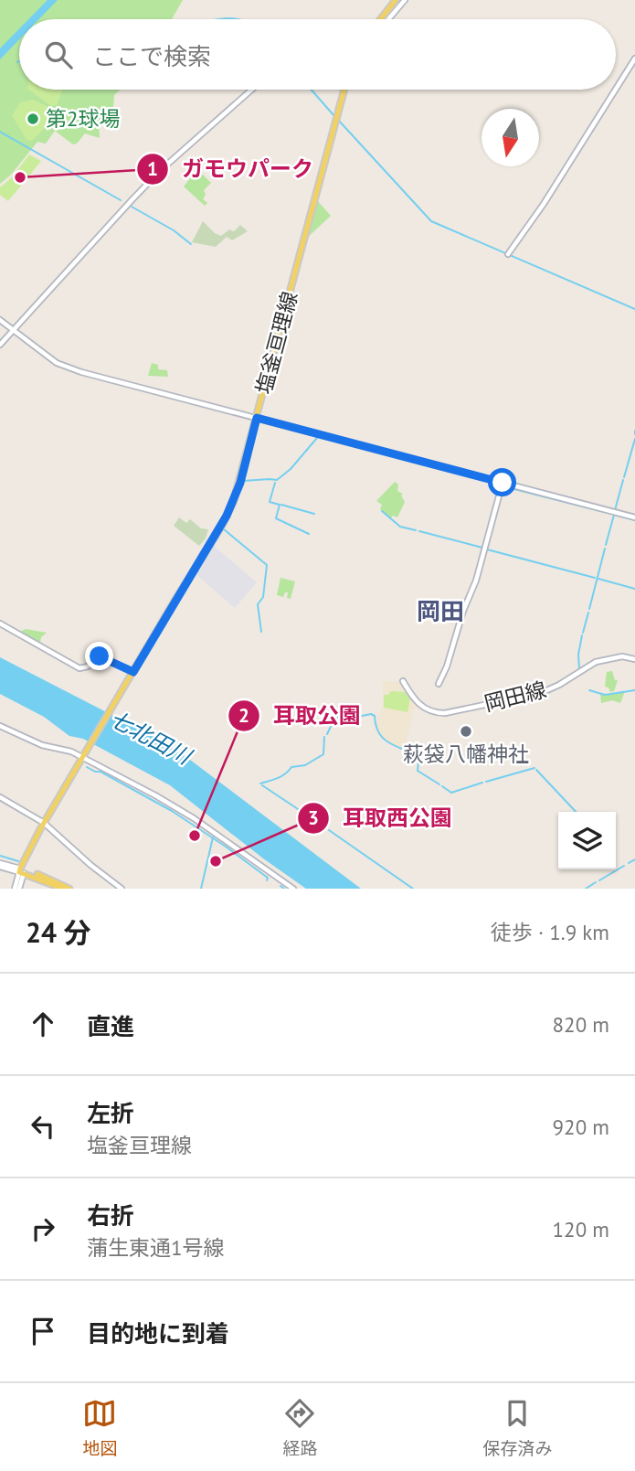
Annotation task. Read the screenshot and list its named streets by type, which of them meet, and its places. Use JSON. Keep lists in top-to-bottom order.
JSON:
{
  "streets": {
    "main road": ["塩釜亘理線"],
    "street": ["岡田線"]
  },
  "districts": ["岡田"],
  "water": ["七北田川"],
  "places": [
    "第2球場",
    "ガモウパーク",
    "萩袋八幡神社",
    "耳取公園",
    "耳取西公園"
  ],
  "north": "bottom",
  "page": {
    "search": "ここで検索",
    "heading": ["24 分", "徒歩 · 1.9 km"],
    "list": [
      ["直進", "820 m"],
      ["左折", "塩釜亘理線", "920 m"],
      ["右折", "蒲生東通1号線", "120 m"],
      "目的地に到着"
    ],
    "nav": ["地図", "経路", "保存済み"]
  }
}
